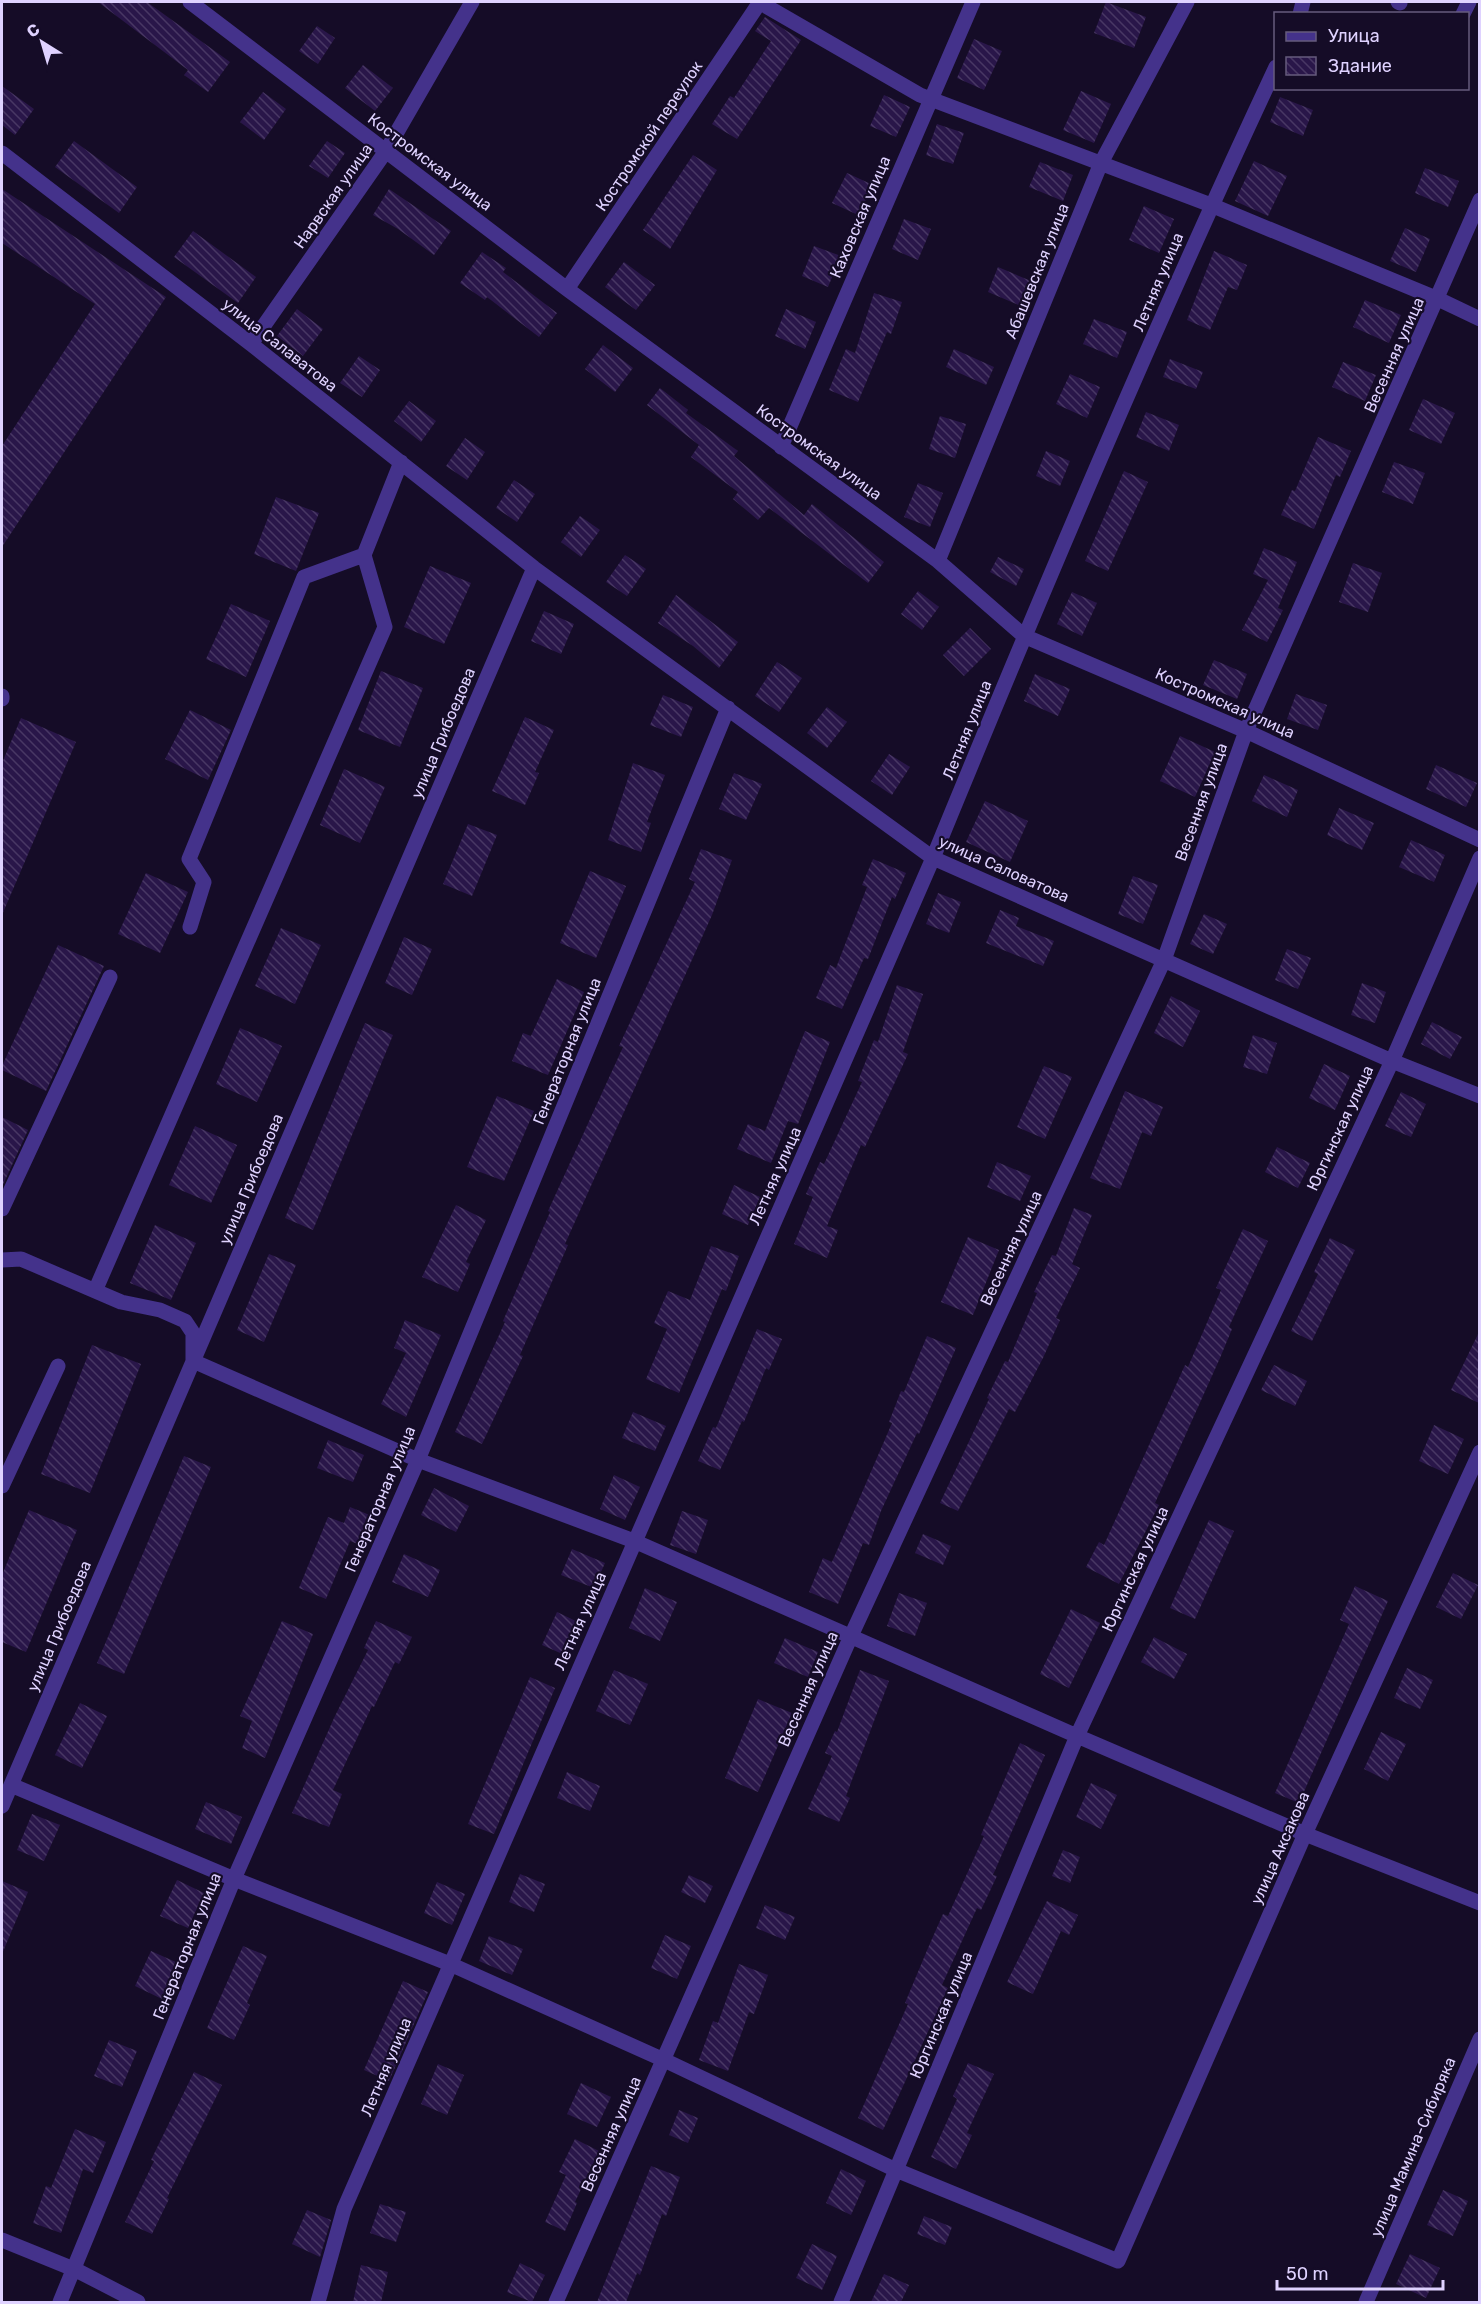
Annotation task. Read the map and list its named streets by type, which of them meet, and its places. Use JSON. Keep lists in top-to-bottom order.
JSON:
{
  "streets": {
    "street": [
      "Костромской переулок",
      "Костромская улица",
      "Нарвская улица",
      "Каховская улица",
      "Абашевская улица",
      "Летняя улица",
      "улица Салаватова",
      "Весенняя улица",
      "улица Грибоедова",
      "улица Саловатова",
      "Генераторная улица",
      "Юргинская улица",
      "улица Аксакова",
      "улица Мамина-Сибиряка"
    ]
  },
  "crossings": [
    ["Костромской переулок", "Костромская улица"],
    ["Костромская улица", "Нарвская улица"],
    ["Костромская улица", "Каховская улица"],
    ["Костромская улица", "Абашевская улица"],
    ["Костромская улица", "Летняя улица"],
    ["Костромская улица", "Весенняя улица"],
    ["Нарвская улица", "улица Салаватова"],
    ["Летняя улица", "улица Саловатова"],
    ["улица Салаватова", "улица Грибоедова"],
    ["улица Салаватова", "улица Саловатова"],
    ["Весенняя улица", "улица Саловатова"],
    ["улица Грибоедова", "улица Саловатова"],
    ["улица Саловатова", "Генераторная улица"],
    ["улица Саловатова", "Юргинская улица"],
    ["Юргинская улица", "улица Аксакова"]
  ],
  "legend": ["Улица", "Здание"],
  "scale_bar": "50 m",
  "north": "top left"
}
